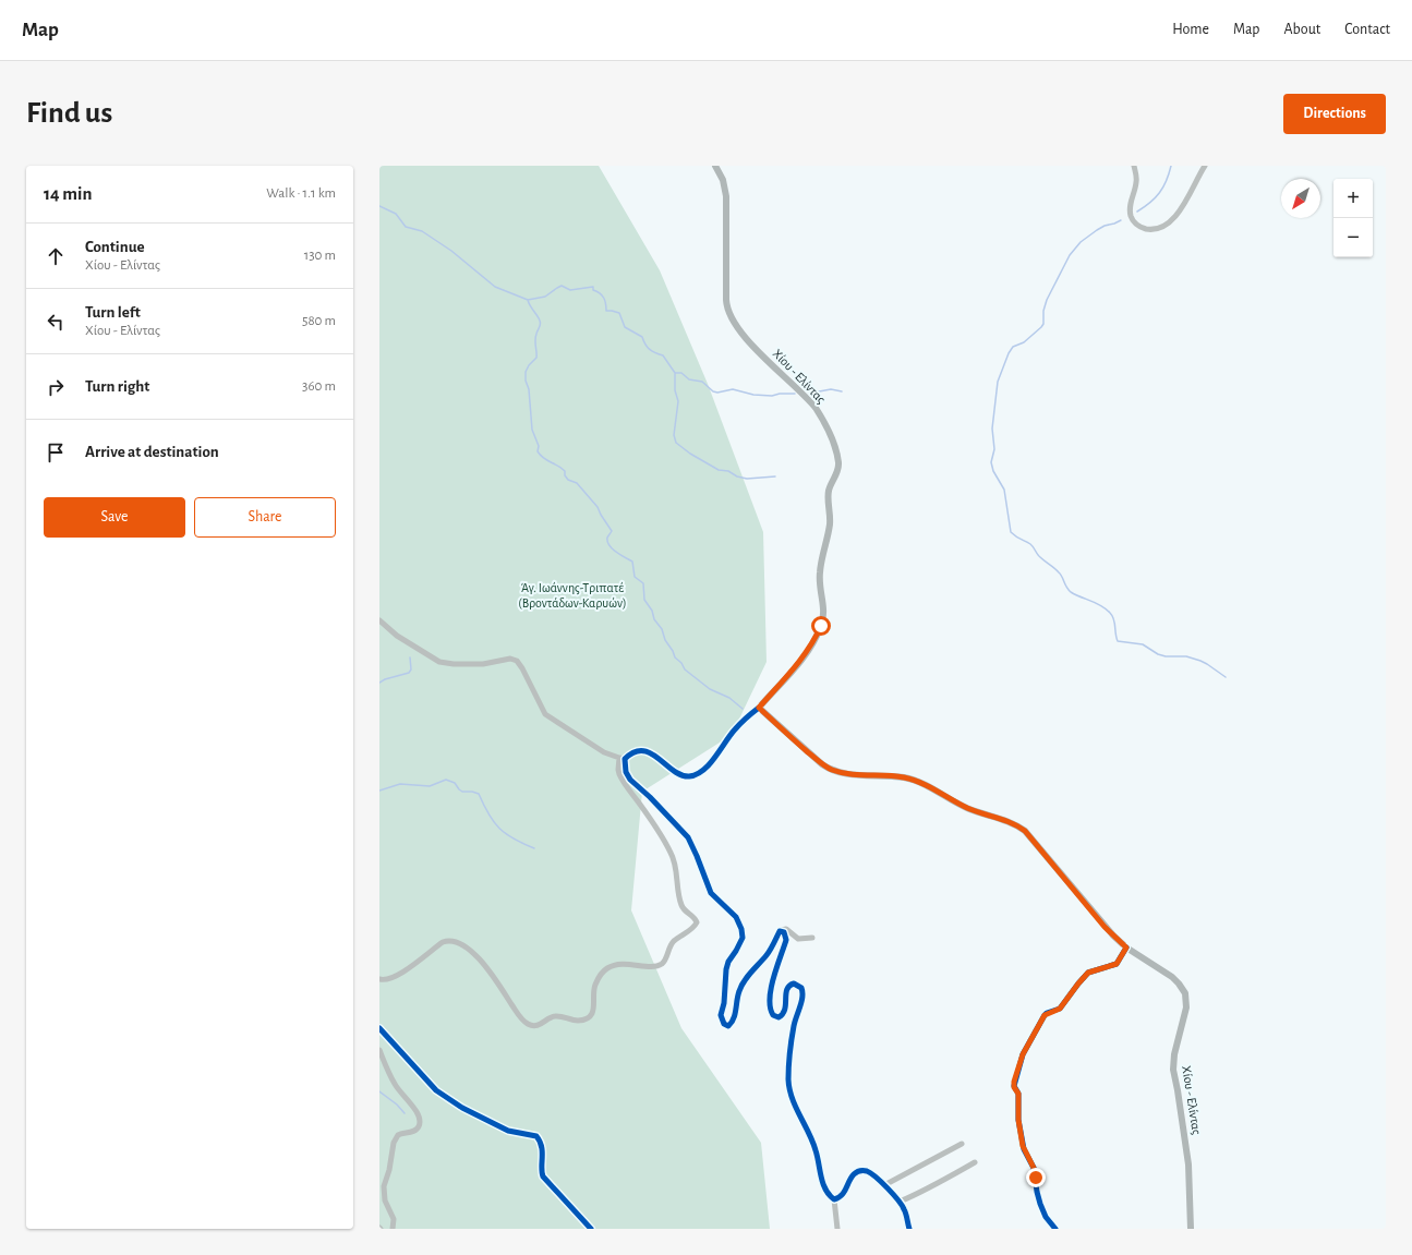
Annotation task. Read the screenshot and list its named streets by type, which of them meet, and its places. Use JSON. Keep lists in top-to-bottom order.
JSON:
{
  "streets": {
    "main road": ["Χίου - Ελίντας"]
  },
  "parks": ["Άγ. Ιωάννης-Τριπατέ (Βροντάδων-Καρυών)"],
  "north": "bottom left",
  "page": {
    "header": "Map",
    "nav": [
      "Home",
      "Map",
      "About",
      "Contact"
    ],
    "buttons": [
      "Directions",
      ["Save", "Share"]
    ],
    "title": "Find us",
    "heading": ["14 min", "Walk · 1.1 km"],
    "map_buttons": ["+", "−"],
    "list": [
      ["Continue", "Χίου - Ελίντας", "130 m"],
      ["Turn left", "Χίου - Ελίντας", "580 m"],
      ["Turn right", "360 m"],
      "Arrive at destination"
    ]
  }
}
